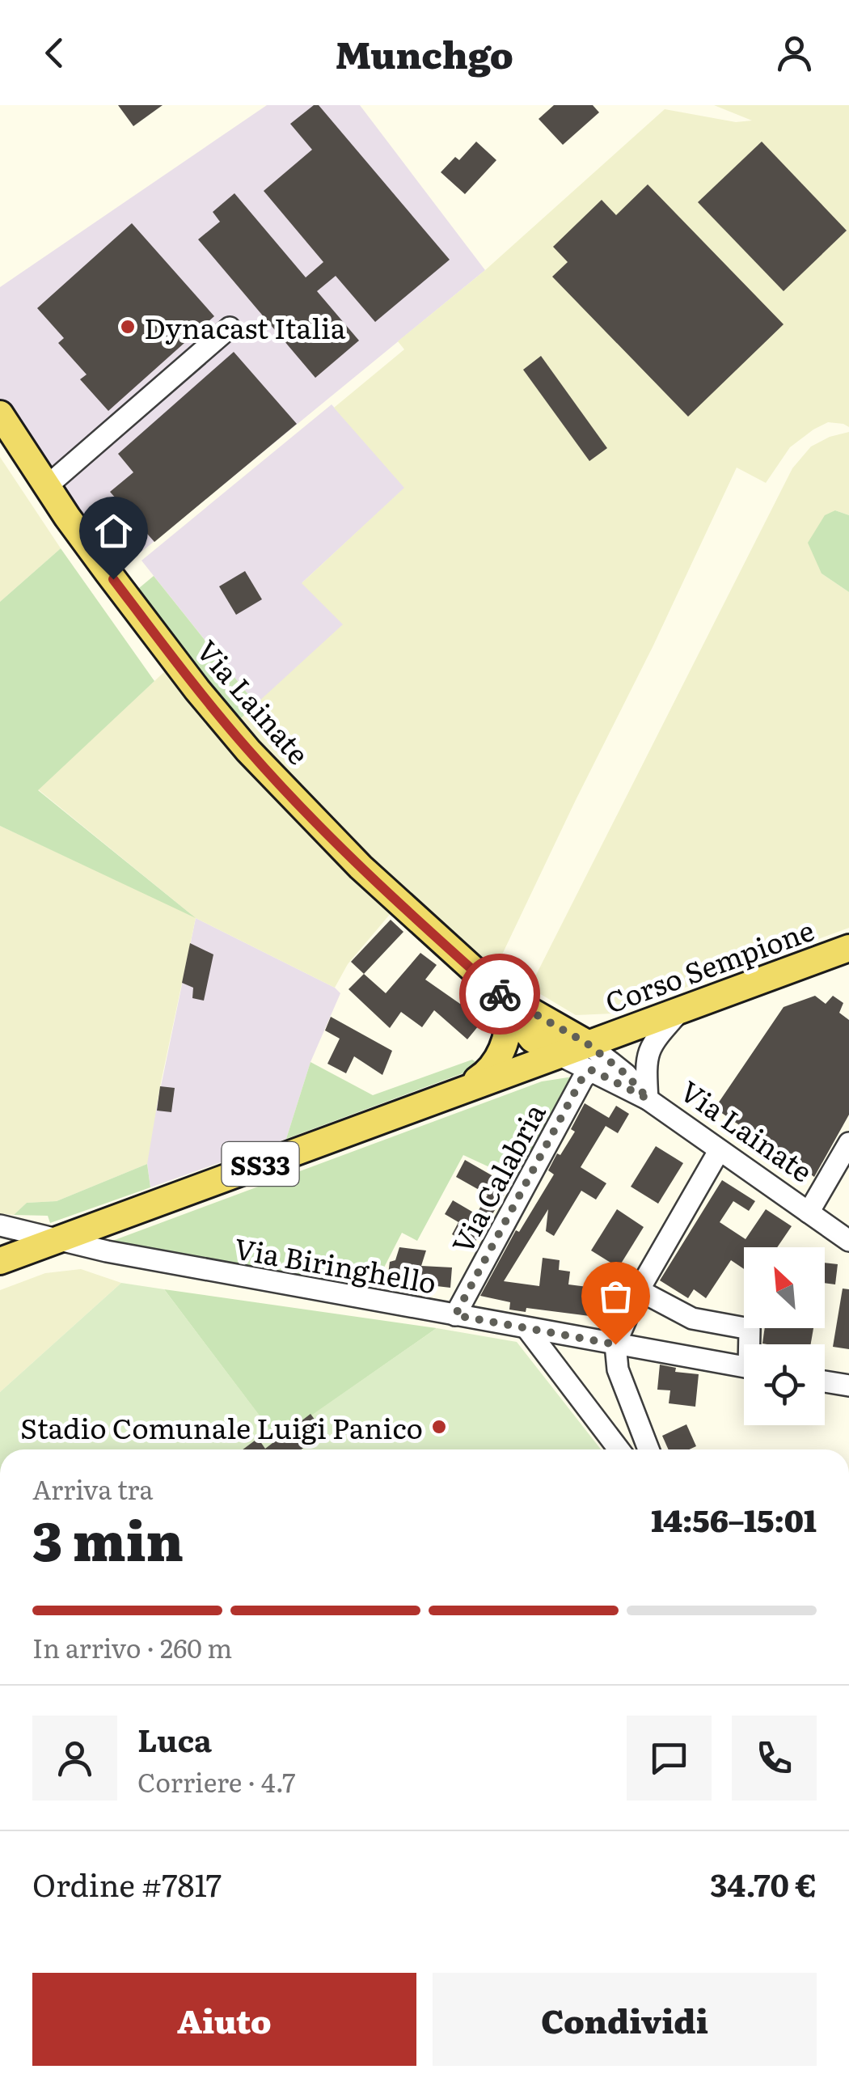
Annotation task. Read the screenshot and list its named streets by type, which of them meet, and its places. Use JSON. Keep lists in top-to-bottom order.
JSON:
{
  "streets": {
    "main road": ["Via Lainate", "Corso Sempione", "SS33"],
    "street": ["Via Calabria", "Via Biringhello"]
  },
  "crossings": [
    ["Via Lainate", "Corso Sempione"],
    ["Via Lainate", "Via Calabria"],
    ["Corso Sempione", "Via Biringhello"],
    ["Via Calabria", "Via Biringhello"]
  ],
  "places": ["Dynacast Italia", "Stadio Comunale Luigi Panico"],
  "north": "top left",
  "page": {
    "header": "Munchgo",
    "heading": ["3 min", "Arriva tra", "14:56–15:01"],
    "panel": [
      "Luca",
      "Corriere · 4.7",
      "Ordine #7817",
      "34.70 €"
    ],
    "bar": "In arrivo · 260 m",
    "buttons": ["Aiuto", "Condividi"]
  }
}
